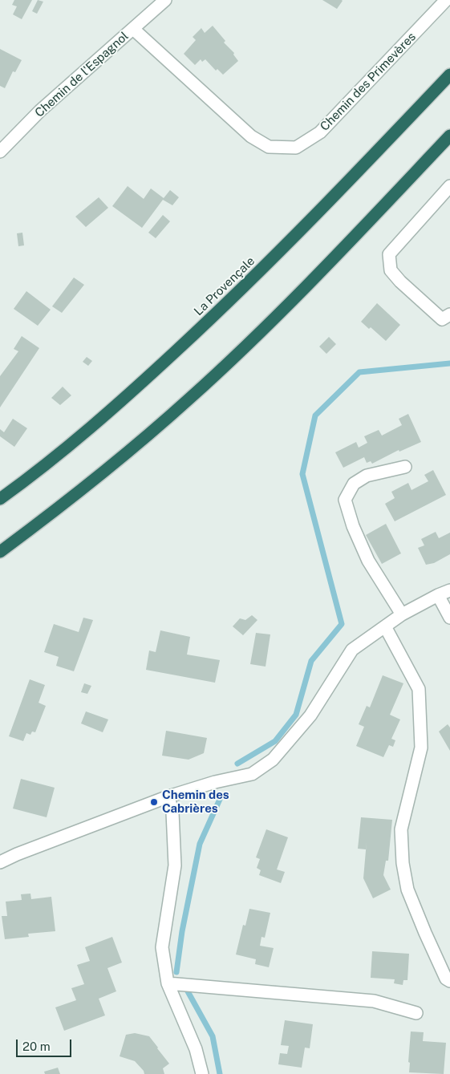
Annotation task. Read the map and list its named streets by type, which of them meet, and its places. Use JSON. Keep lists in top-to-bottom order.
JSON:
{
  "streets": {
    "highway": ["La Provençale"],
    "street": ["Chemin de l'Espagnol", "Chemin des Primevères"]
  },
  "crossings": [
    ["Chemin de l'Espagnol", "Chemin des Primevères"]
  ],
  "places": ["Chemin des Cabrières"],
  "scale_bar": "20 m"
}
